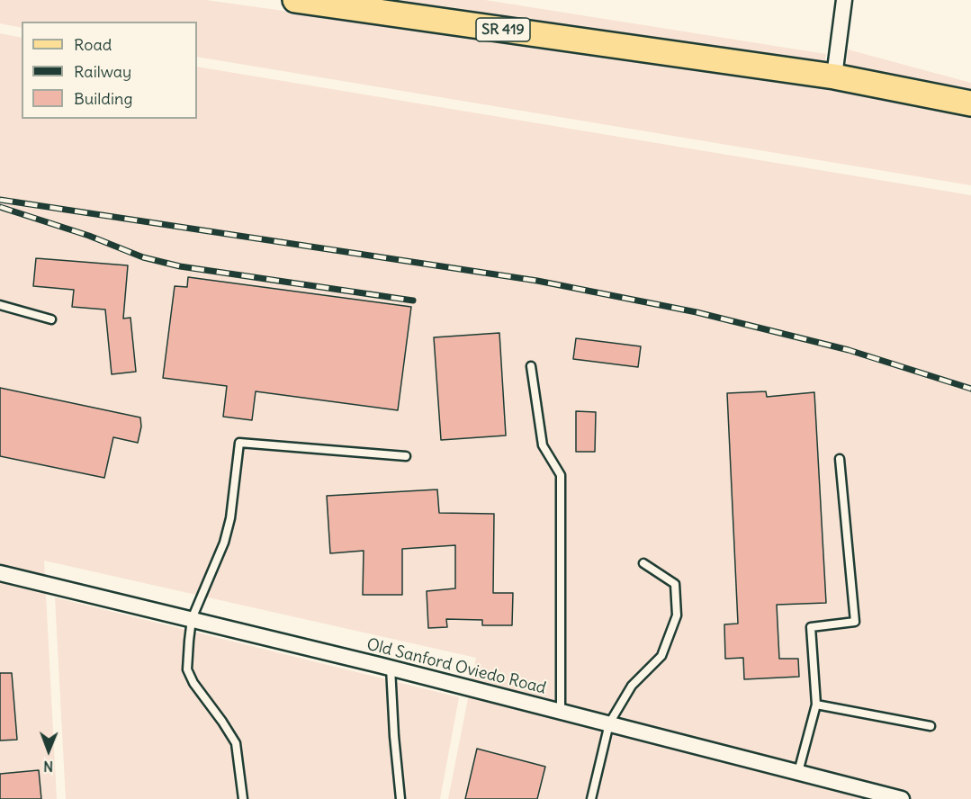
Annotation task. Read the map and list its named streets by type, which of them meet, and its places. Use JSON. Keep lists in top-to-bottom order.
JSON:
{
  "streets": {
    "main road": ["SR 419"],
    "street": ["Old Sanford Oviedo Road"]
  },
  "legend": ["Road", "Railway", "Building"],
  "north": "bottom"
}
